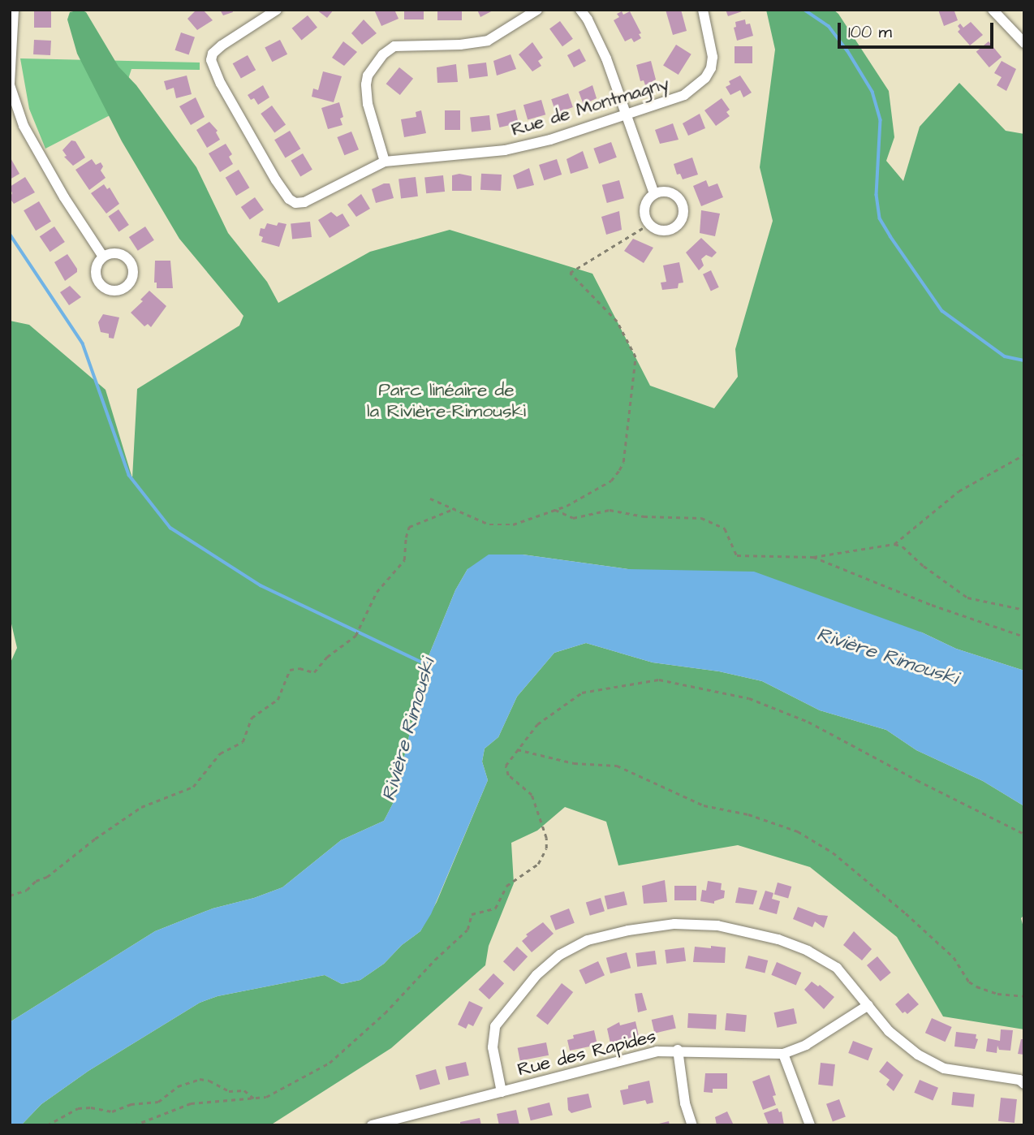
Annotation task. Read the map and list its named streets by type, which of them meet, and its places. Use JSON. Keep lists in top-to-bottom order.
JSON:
{
  "streets": {
    "street": ["Rue de Montmagny", "Rue des Rapides"]
  },
  "water": ["Rivière Rimouski"],
  "parks": ["Parc linéaire de la Rivière-Rimouski"],
  "scale_bar": "100 m"
}
